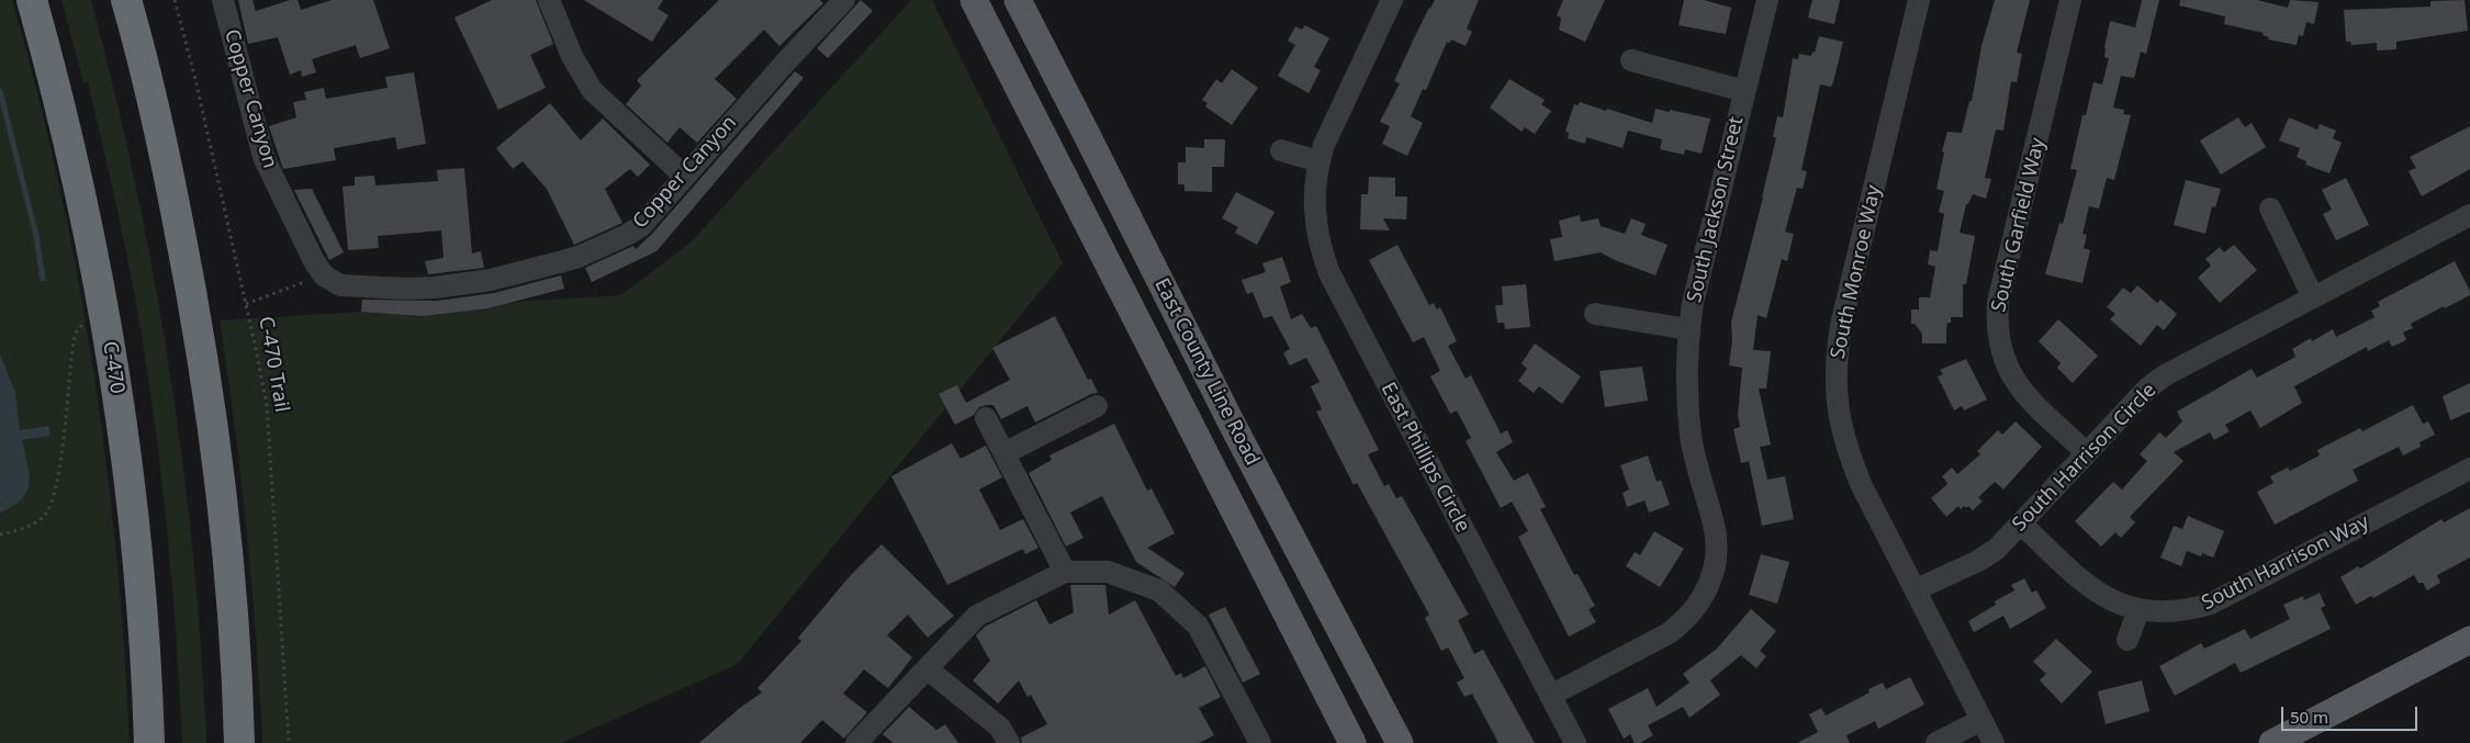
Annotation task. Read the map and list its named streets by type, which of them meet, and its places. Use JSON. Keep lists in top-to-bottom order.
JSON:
{
  "streets": {
    "highway": ["C-470"],
    "main road": ["East County Line Road"],
    "street": [
      "Copper Canyon",
      "South Jackson Street",
      "South Garfield Way",
      "South Monroe Way",
      "East Phillips Circle",
      "South Harrison Circle",
      "South Harrison Way"
    ],
    "path": ["C-470 Trail"]
  },
  "crossings": [
    ["South Jackson Street", "East Phillips Circle"],
    ["South Garfield Way", "South Harrison Circle"],
    ["South Monroe Way", "South Harrison Circle"],
    ["South Harrison Circle", "South Harrison Way"]
  ],
  "scale_bar": "50 m"
}
